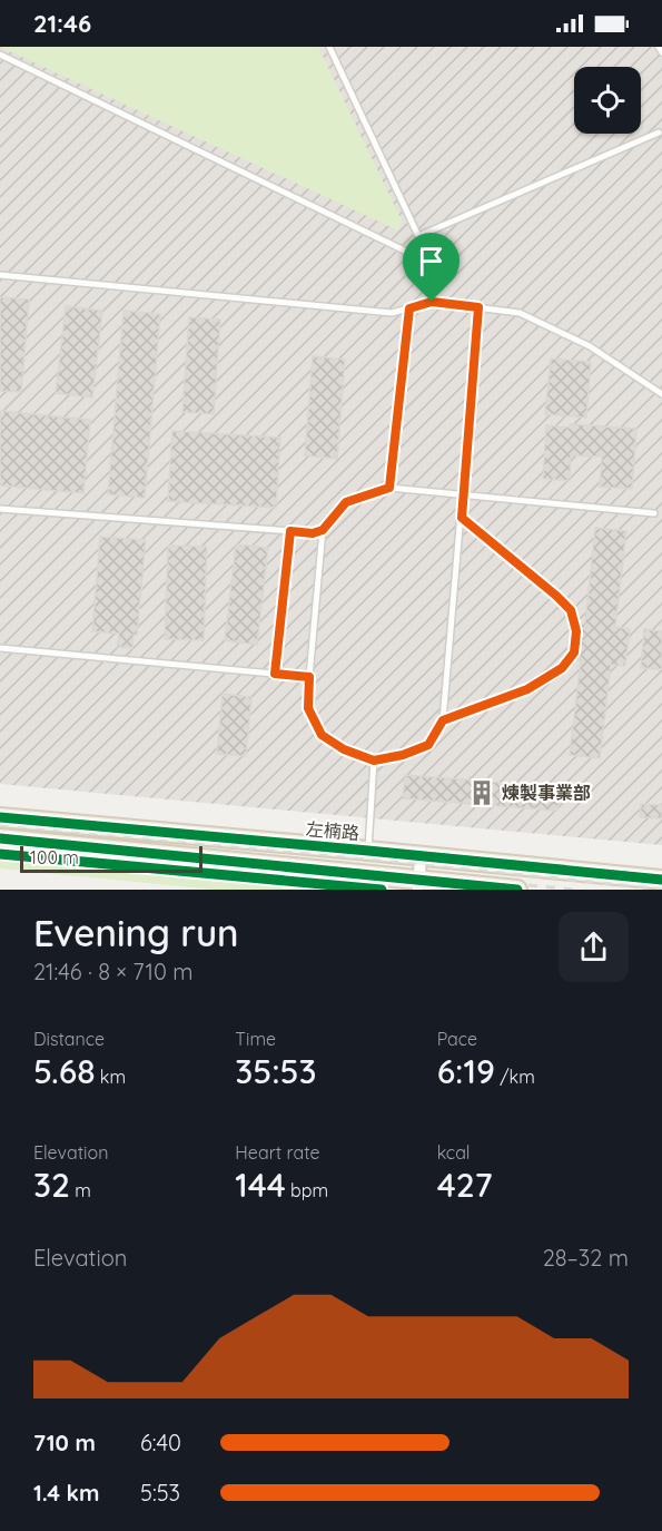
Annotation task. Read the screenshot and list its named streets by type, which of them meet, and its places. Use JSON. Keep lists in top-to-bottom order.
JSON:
{
  "streets": {
    "main road": ["左楠路"]
  },
  "places": {
    "building": ["煉製事業部"]
  },
  "scale_bar": "100 m",
  "page": {
    "status": "21:46",
    "scale": "100 m",
    "heading": ["Evening run", "21:46 · 8 × 710 m"],
    "stats": [
      ["Distance", "5.68 km"],
      ["Time", "35:53"],
      ["Pace", "6:19 /km"],
      ["Elevation", "32 m"],
      ["Heart rate", "144 bpm"],
      ["kcal", "427"]
    ],
    "chart": ["Elevation", "28–32 m"],
    "list": [
      {
        "name": "710 m",
        "note": "6:40"
      },
      {
        "name": "1.4 km",
        "note": "5:53"
      }
    ]
  }
}
